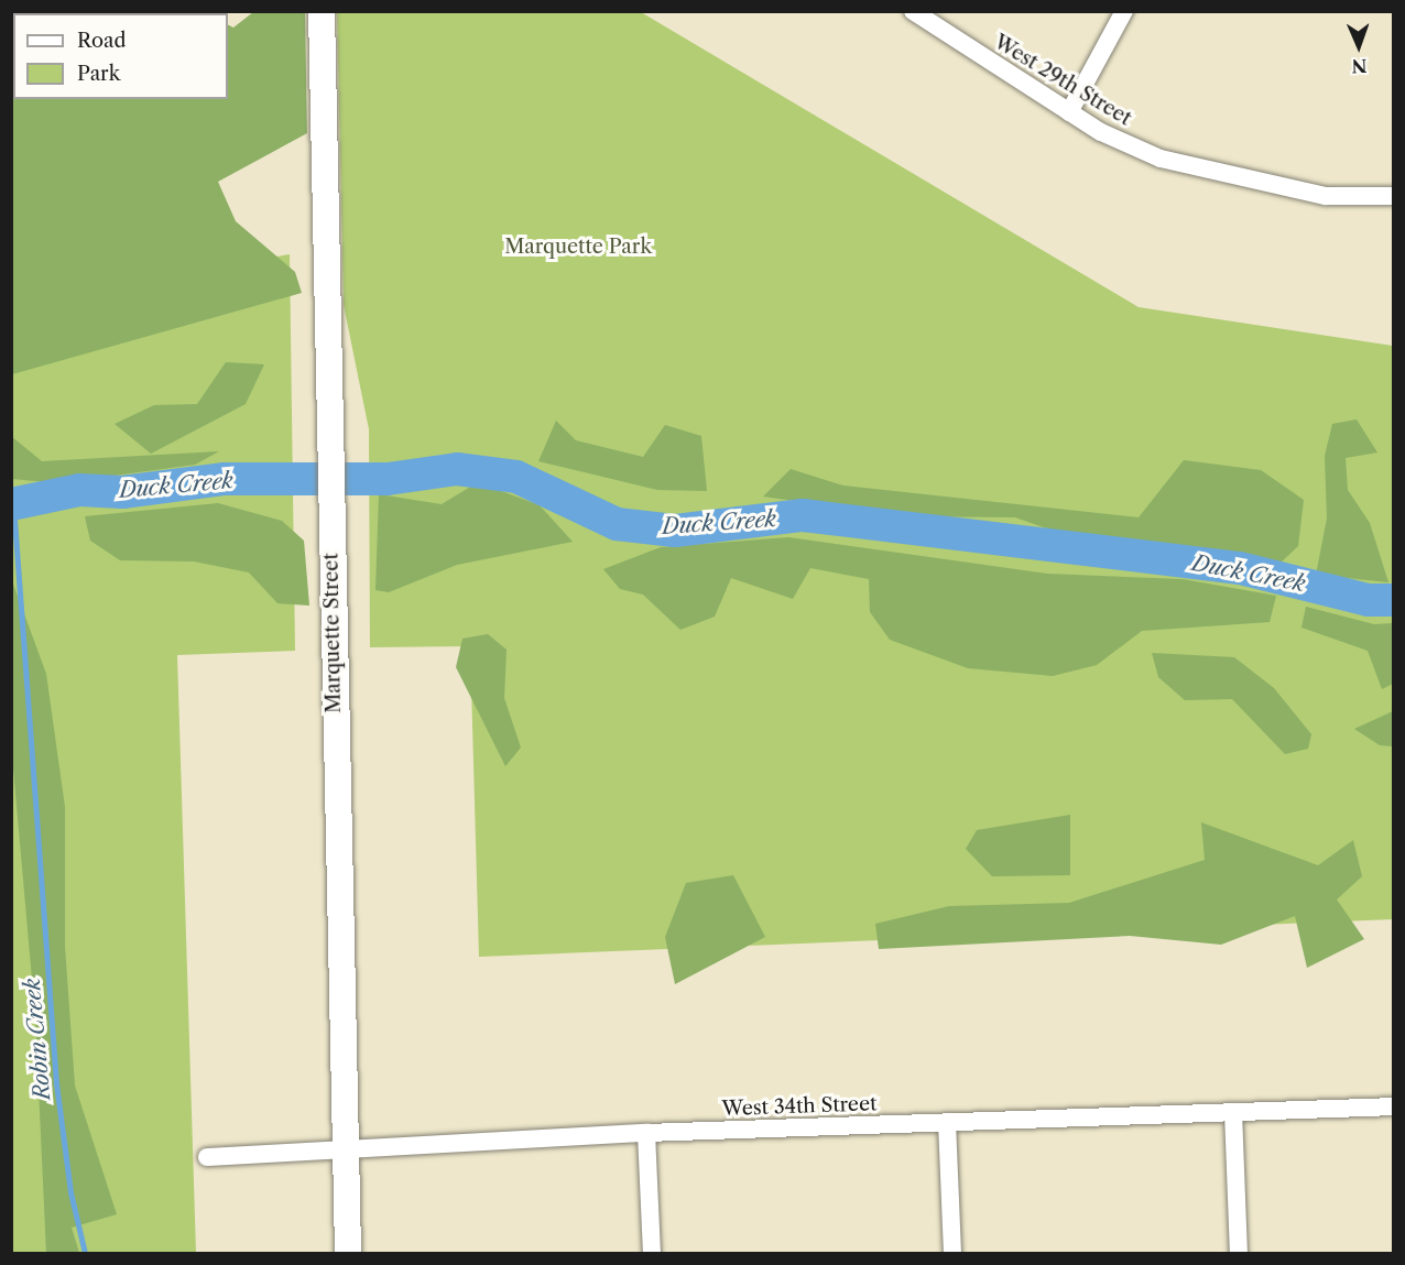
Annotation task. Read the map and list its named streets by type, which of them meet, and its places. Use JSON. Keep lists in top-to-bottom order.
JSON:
{
  "streets": {
    "main road": ["Marquette Street"],
    "street": ["West 29th Street", "West 34th Street"]
  },
  "crossings": [
    ["Marquette Street", "West 34th Street"]
  ],
  "water": ["Duck Creek", "Robin Creek"],
  "parks": ["Marquette Park"],
  "legend": ["Road", "Park"],
  "north": "bottom"
}
